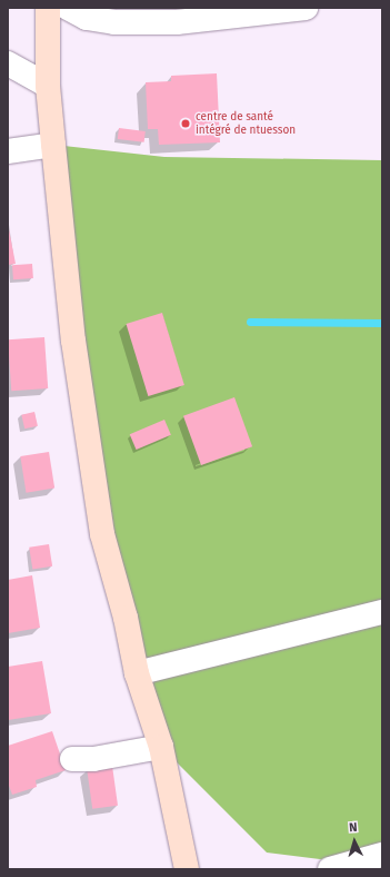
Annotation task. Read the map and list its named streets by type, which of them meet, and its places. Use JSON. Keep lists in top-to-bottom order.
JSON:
{
  "places": ["centre de santé intégré de ntuesson"],
  "north": "top"
}
